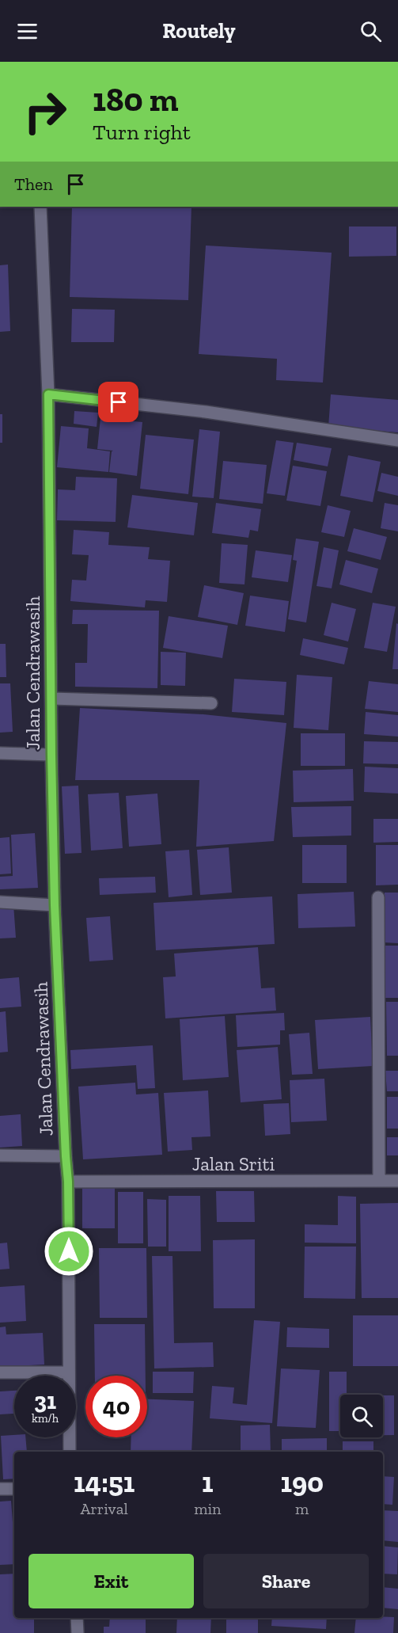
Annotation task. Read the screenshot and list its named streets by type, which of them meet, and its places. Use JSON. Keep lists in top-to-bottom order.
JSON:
{
  "streets": {
    "street": ["Jalan Cendrawasih", "Jalan Sriti"]
  },
  "crossings": [
    ["Jalan Cendrawasih", "Jalan Sriti"]
  ],
  "page": {
    "header": "Routely",
    "turn": ["180 m", "Turn right"],
    "then": "Then",
    "speed": "31 km/h",
    "limit": "40",
    "eta": [
      "14:51",
      "Arrival",
      "1",
      "min",
      "190",
      "m"
    ],
    "buttons": ["Exit", "Share"]
  }
}
